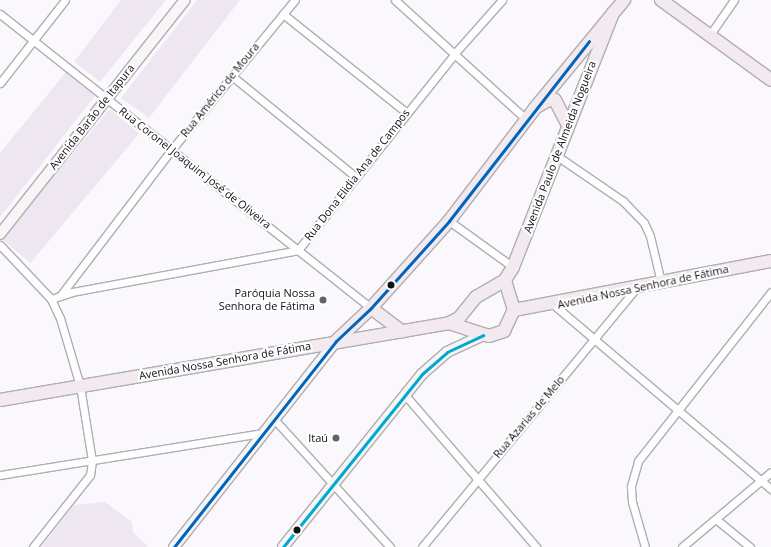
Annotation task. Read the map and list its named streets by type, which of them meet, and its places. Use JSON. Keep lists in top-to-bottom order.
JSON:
{
  "streets": {
    "main road": ["Avenida Barão de Itapura", "Avenida Paulo de Almeida Nogueira", "Avenida Nossa Senhora de Fátima"],
    "street": [
      "Rua Américo de Moura",
      "Rua Coronel Joaquim José de Oliveira",
      "Rua Dona Elidia Ana de Campos",
      "Rua Azarias de Melo"
    ]
  },
  "crossings": [
    ["Rua Américo de Moura", "Rua Coronel Joaquim José de Oliveira"],
    ["Rua Américo de Moura", "Rua Dona Elidia Ana de Campos"],
    ["Avenida Barão de Itapura", "Rua Coronel Joaquim José de Oliveira"],
    ["Rua Coronel Joaquim José de Oliveira", "Rua Dona Elidia Ana de Campos"],
    ["Avenida Nossa Senhora de Fátima", "Rua Azarias de Melo"]
  ],
  "places": ["Paróquia Nossa Senhora de Fátima", "Itaú"]
}
